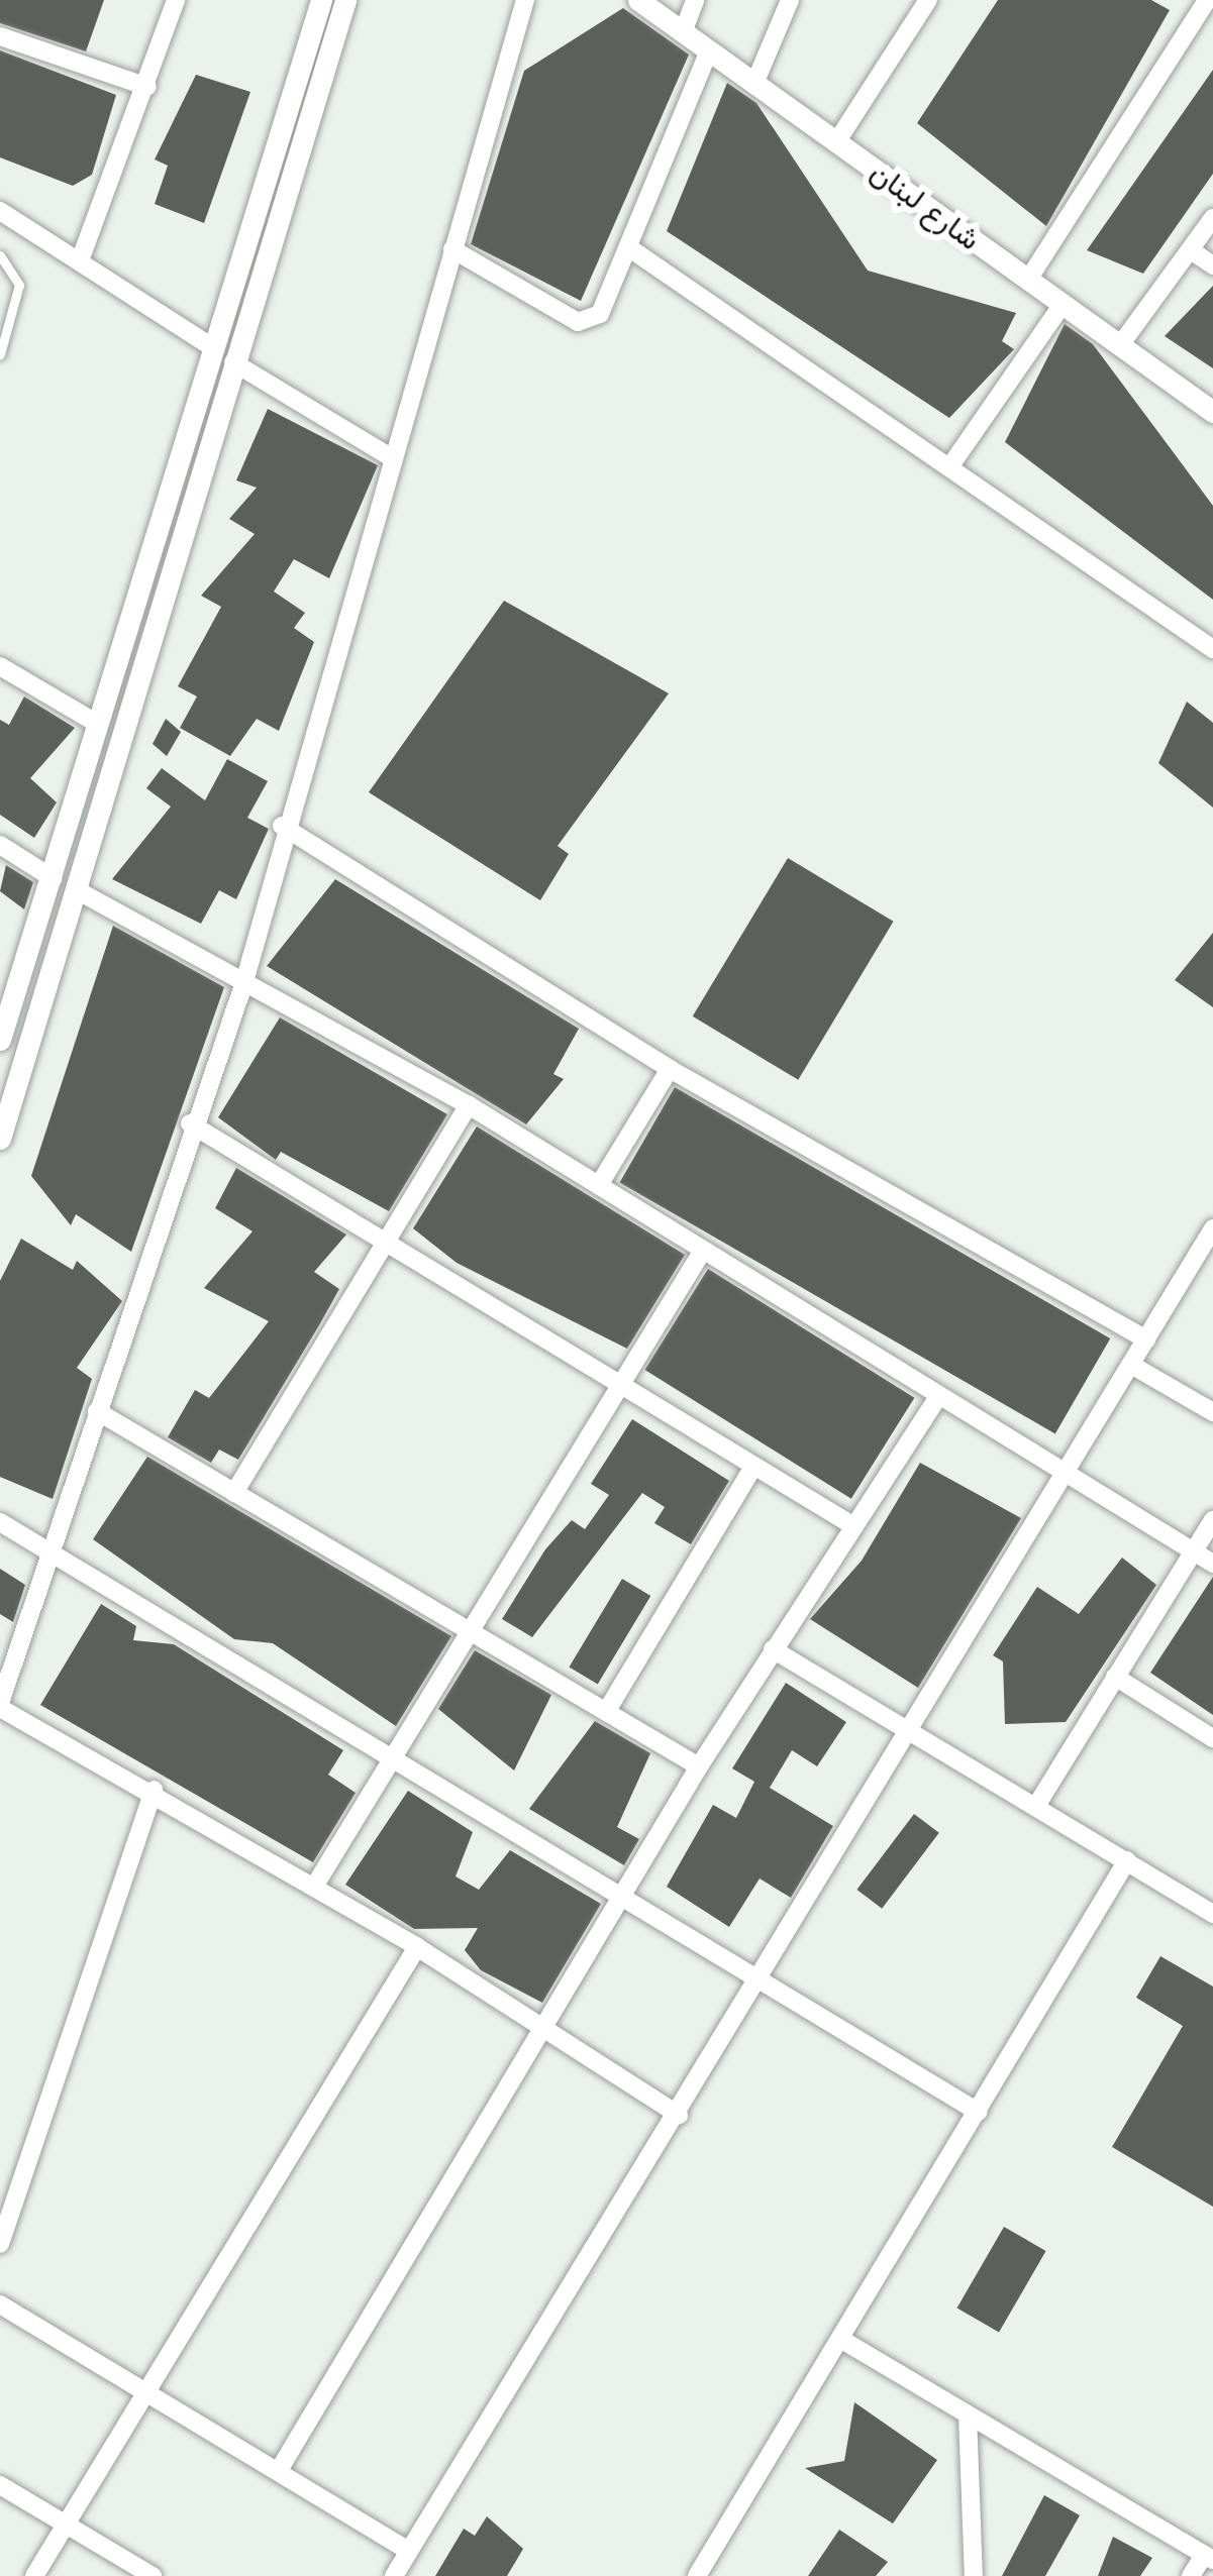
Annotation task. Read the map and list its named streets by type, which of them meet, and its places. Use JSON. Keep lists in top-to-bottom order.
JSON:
{
  "streets": {
    "street": ["شارع لبنان"]
  }
}
